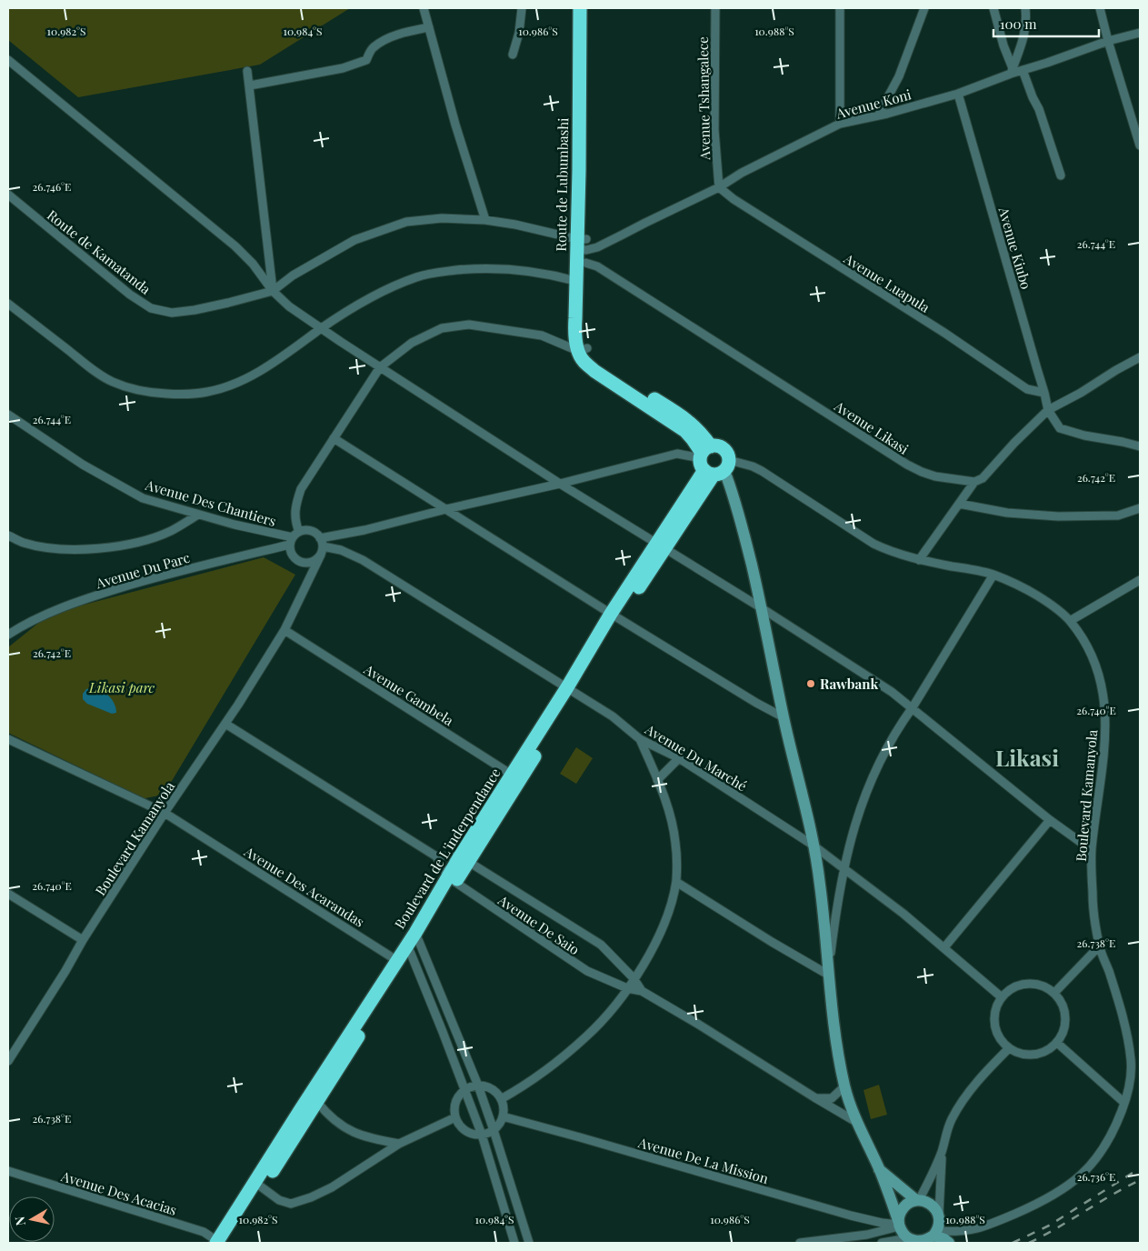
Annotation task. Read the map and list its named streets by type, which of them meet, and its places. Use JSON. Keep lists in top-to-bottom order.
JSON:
{
  "streets": {
    "highway": ["Route de Lubumbashi", "Boulevard de L'inderpendance"],
    "street": [
      "Avenue Tshangalece",
      "Avenue Koni",
      "Avenue Kiubo",
      "Route de Kamatanda",
      "Avenue Luapula",
      "Avenue Likasi",
      "Avenue Des Chantiers",
      "Avenue Du Parc",
      "Avenue Gambela",
      "Avenue Du Marché",
      "Boulevard Kamanyola",
      "Avenue Des Acarandas",
      "Avenue De Saio",
      "Avenue De La Mission",
      "Avenue Des Acacias"
    ]
  },
  "crossings": [
    ["Avenue Tshangalece", "Avenue Koni"],
    ["Avenue Tshangalece", "Avenue Luapula"],
    ["Avenue Koni", "Route de Lubumbashi"],
    ["Avenue Koni", "Avenue Kiubo"],
    ["Avenue Koni", "Avenue Luapula"],
    ["Avenue Koni", "Avenue Likasi"],
    ["Route de Lubumbashi", "Avenue Likasi"],
    ["Avenue Kiubo", "Avenue Luapula"],
    ["Route de Kamatanda", "Avenue Likasi"],
    ["Avenue Des Chantiers", "Avenue Du Parc"],
    ["Avenue Des Chantiers", "Avenue Du Marché"],
    ["Avenue Des Chantiers", "Boulevard Kamanyola"],
    ["Avenue Du Parc", "Avenue Du Marché"],
    ["Avenue Du Parc", "Boulevard Kamanyola"],
    ["Avenue Gambela", "Boulevard Kamanyola"],
    ["Avenue Gambela", "Boulevard de L'inderpendance"],
    ["Avenue Du Marché", "Boulevard Kamanyola"],
    ["Avenue Du Marché", "Boulevard de L'inderpendance"],
    ["Boulevard Kamanyola", "Boulevard de L'inderpendance"],
    ["Boulevard Kamanyola", "Avenue Des Acarandas"],
    ["Boulevard de L'inderpendance", "Avenue Des Acarandas"],
    ["Boulevard de L'inderpendance", "Avenue De Saio"],
    ["Boulevard de L'inderpendance", "Avenue Des Acacias"]
  ],
  "districts": ["Likasi"],
  "parks": ["Likasi parc"],
  "places": ["Rawbank"],
  "scale_bar": "100 m",
  "north": "left",
  "coordinates": [
    "10.982°S",
    "10.984°S",
    "10.986°S",
    "10.988°S",
    "26.746°E",
    "26.744°E",
    "26.742°E",
    "26.740°E",
    "26.738°E",
    "26.736°E"
  ]
}
